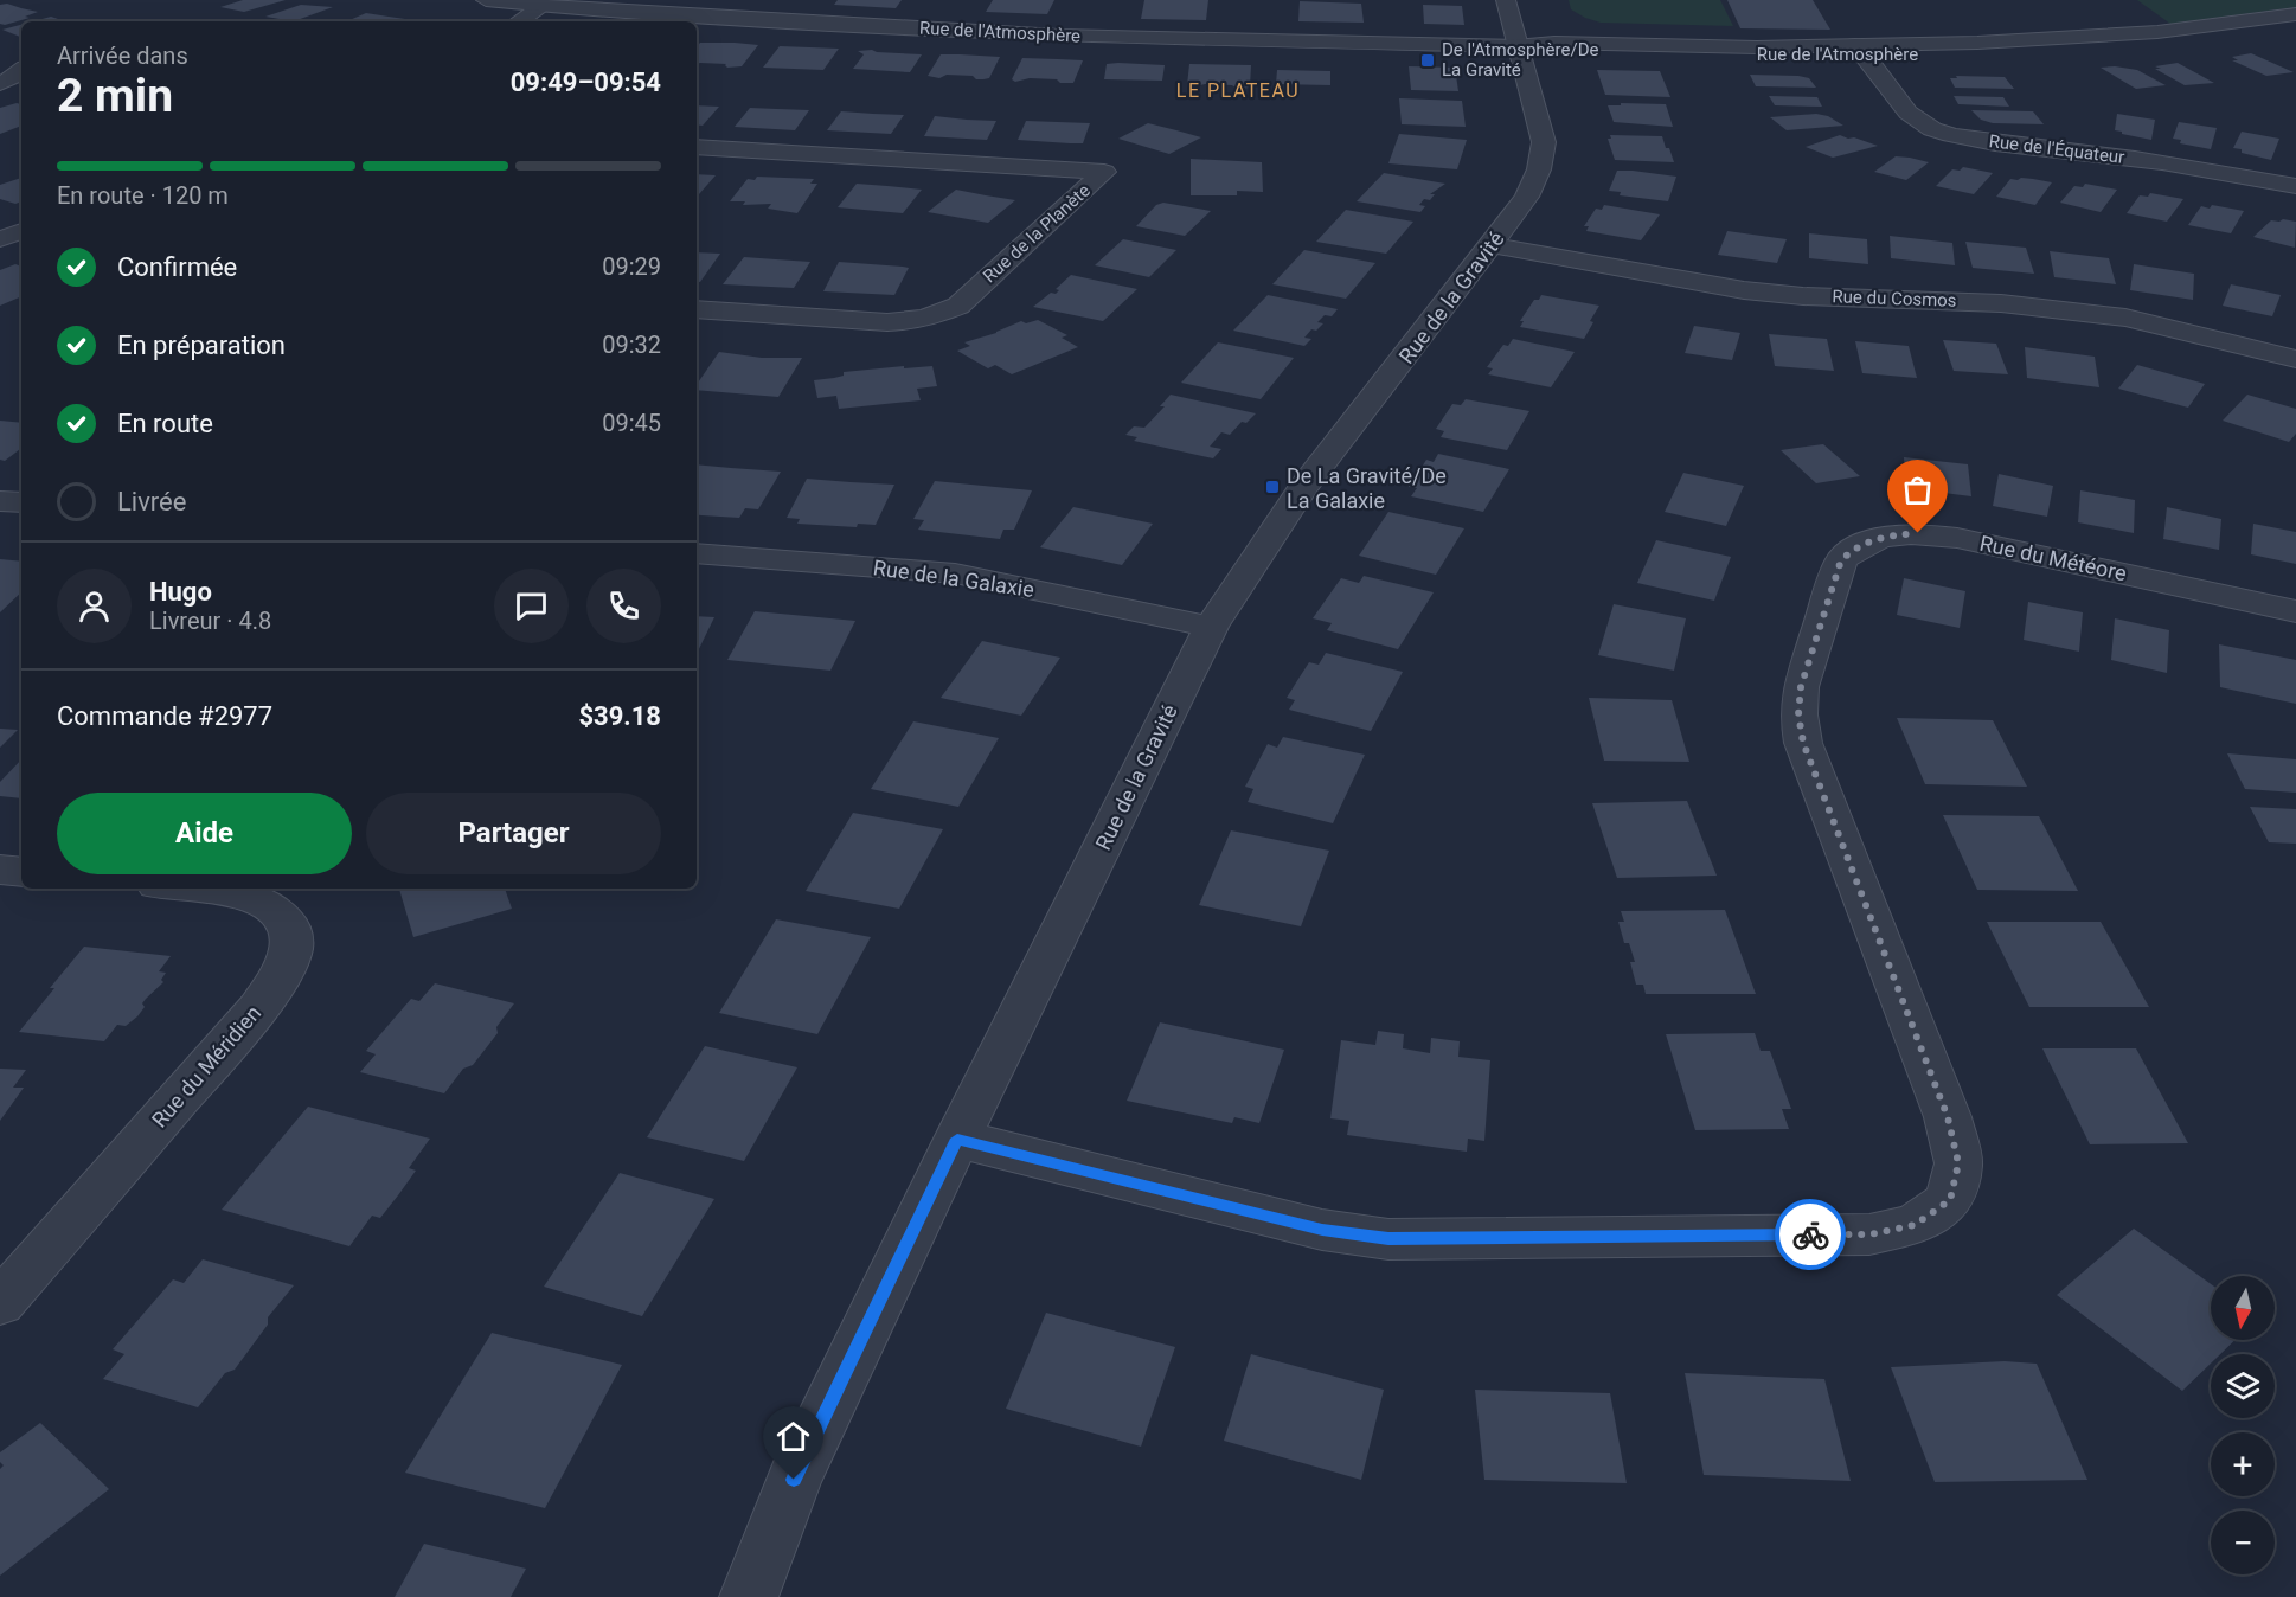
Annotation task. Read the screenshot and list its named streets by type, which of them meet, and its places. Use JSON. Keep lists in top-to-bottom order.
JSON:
{
  "streets": {
    "street": [
      "Rue de l'Atmosphère",
      "Rue de l'Équateur",
      "Rue de la Planète",
      "Rue de la Gravité",
      "Rue du Cosmos",
      "Rue du Météore",
      "Rue de la Galaxie",
      "Rue du Méridien"
    ]
  },
  "crossings": [
    ["Rue de l'Atmosphère", "Rue de l'Équateur"],
    ["Rue de l'Atmosphère", "Rue de la Gravité"],
    ["Rue de la Gravité", "Rue du Cosmos"],
    ["Rue de la Gravité", "Rue du Météore"],
    ["Rue de la Gravité", "Rue de la Galaxie"]
  ],
  "districts": ["LE PLATEAU"],
  "places": {
    "transit": ["De l'Atmosphère/De La Gravité", "De La Gravité/De La Galaxie"]
  },
  "north": "bottom",
  "page": {
    "heading": ["2 min", "Arrivée dans", "09:49–09:54"],
    "panel": [
      "Hugo",
      "Livreur · 4.8",
      "Commande #2977",
      "$39.18"
    ],
    "bar": "En route · 120 m",
    "list": [
      ["Confirmée", "09:29"],
      ["En préparation", "09:32"],
      ["En route", "09:45"],
      "Livrée"
    ],
    "buttons": ["Aide", "Partager"],
    "map_buttons": ["+", "−"]
  }
}
